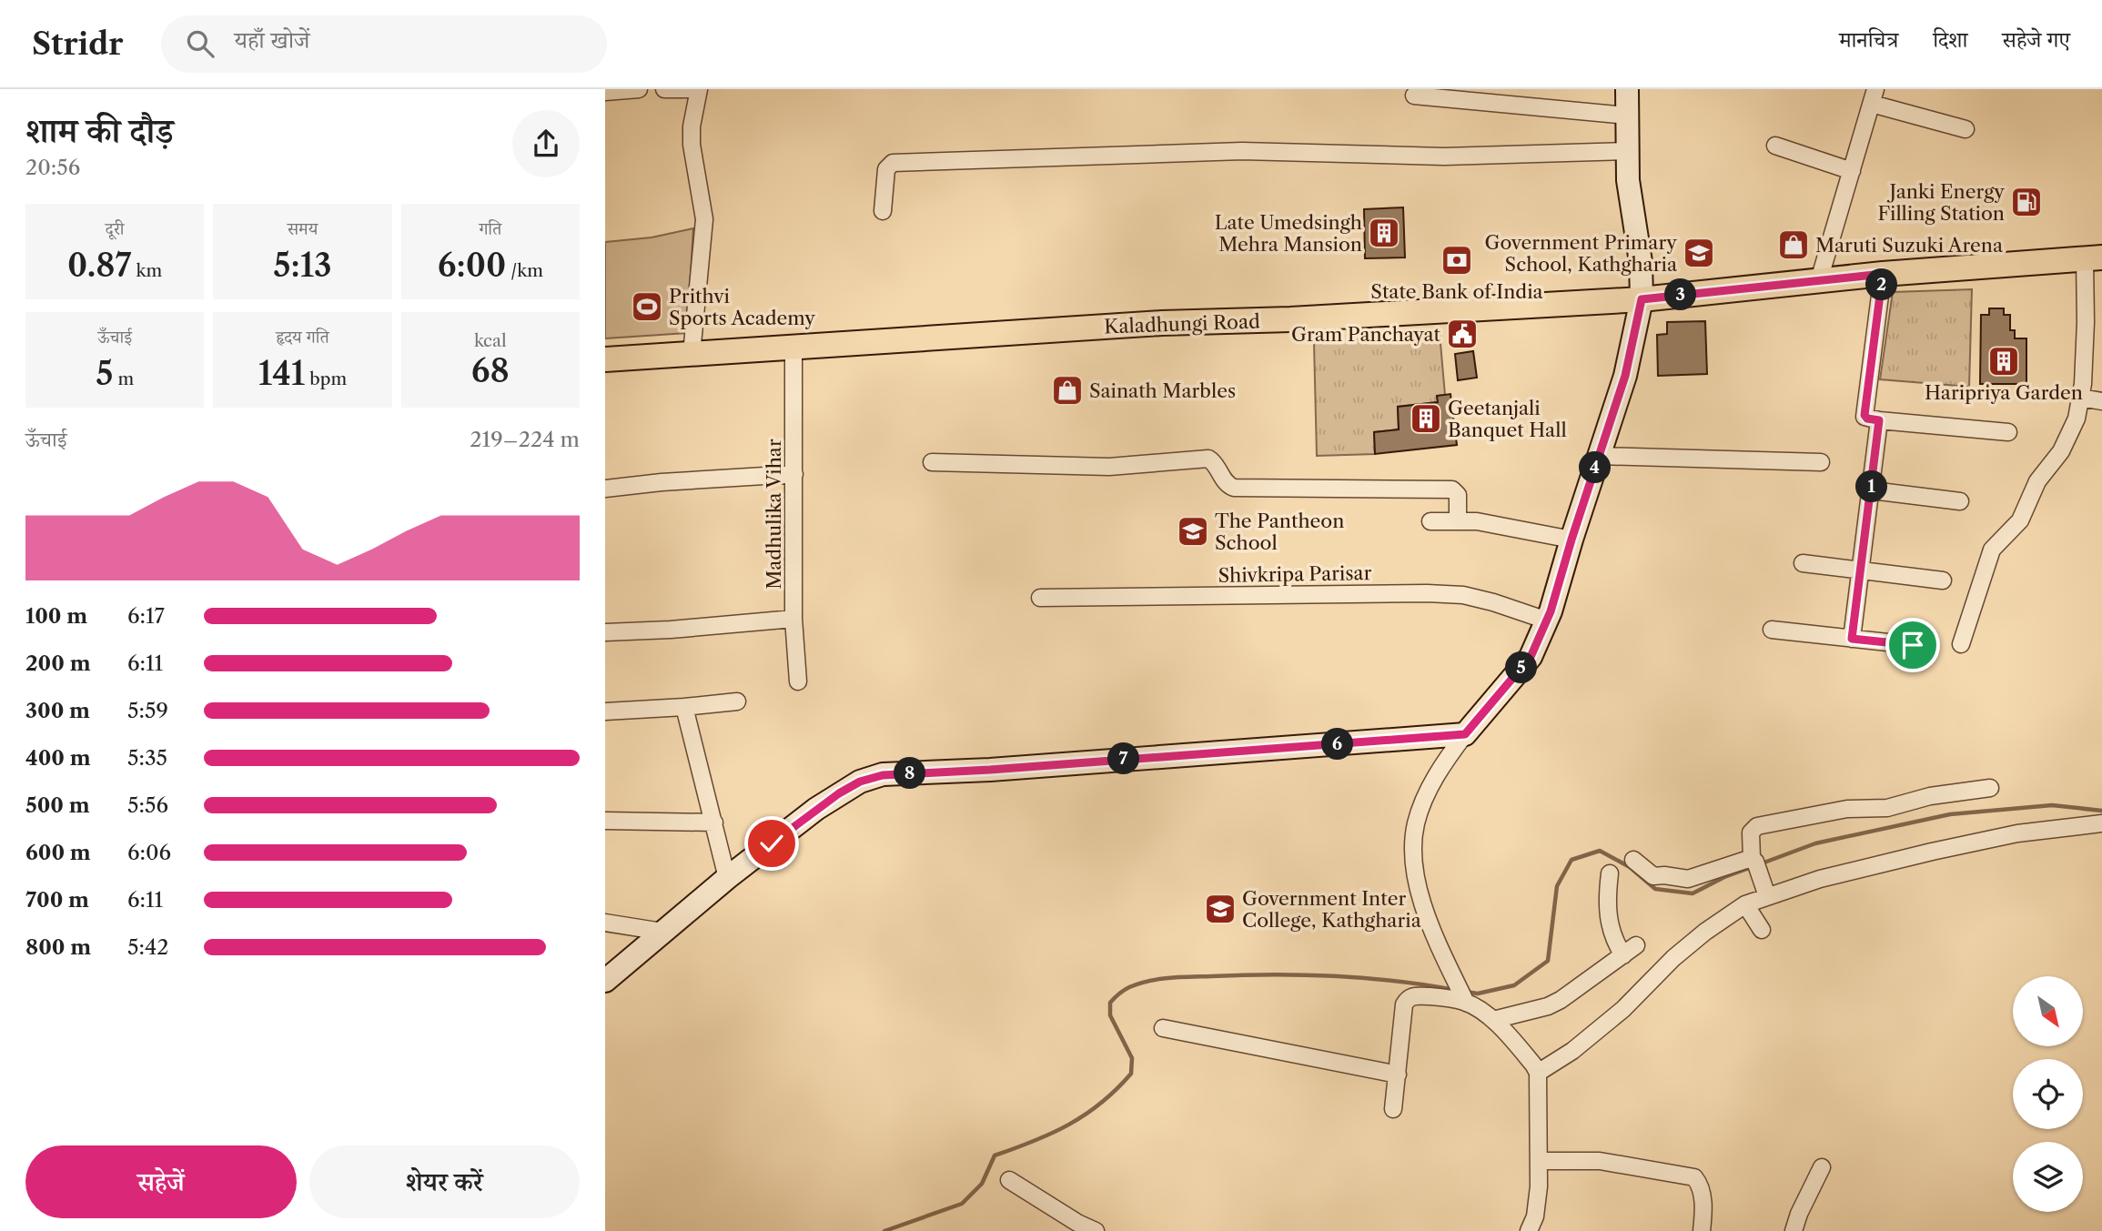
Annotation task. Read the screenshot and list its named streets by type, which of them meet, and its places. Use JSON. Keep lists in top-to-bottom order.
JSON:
{
  "streets": {
    "main road": ["Kaladhungi Road"],
    "street": ["Madhulika Vihar", "Shivkripa Parisar"]
  },
  "crossings": [
    ["Kaladhungi Road", "Madhulika Vihar"]
  ],
  "places": {
    "fuel station": ["Janki Energy Filling Station"],
    "building": ["Late Umedsingh Mehra Mansion", "Haripriya Garden", "Geetanjali Banquet Hall"],
    "shop": ["Maruti Suzuki Arena", "Sainath Marbles"],
    "school or university": ["Government Primary School, Kathgharia", "The Pantheon School", "Government Inter College, Kathgharia"],
    "bank": ["State Bank of India"],
    "sports": ["Prithvi Sports Academy"],
    "public building": ["Gram Panchayat"]
  },
  "north": "bottom right",
  "page": {
    "header": "Stridr",
    "search": "यहाँ खोजें",
    "nav": ["मानचित्र", "दिशा", "सहेजे गए"],
    "heading": ["शाम की दौड़", "20:56"],
    "stats": [
      ["दूरी", "0.87 km"],
      ["समय", "5:13"],
      ["गति", "6:00 /km"],
      ["ऊँचाई", "5 m"],
      ["हृदय गति", "141 bpm"],
      ["kcal", "68"]
    ],
    "pins": [
      "2",
      "3",
      "4",
      "1",
      "5",
      "6",
      "7",
      "8"
    ],
    "chart": ["ऊँचाई", "219–224 m"],
    "list": [
      {
        "name": "100 m",
        "note": "6:17"
      },
      {
        "name": "200 m",
        "note": "6:11"
      },
      {
        "name": "300 m",
        "note": "5:59"
      },
      {
        "name": "400 m",
        "note": "5:35"
      },
      {
        "name": "500 m",
        "note": "5:56"
      },
      {
        "name": "600 m",
        "note": "6:06"
      },
      {
        "name": "700 m",
        "note": "6:11"
      },
      {
        "name": "800 m",
        "note": "5:42"
      }
    ],
    "buttons": ["सहेजें", "शेयर करें"]
  }
}
